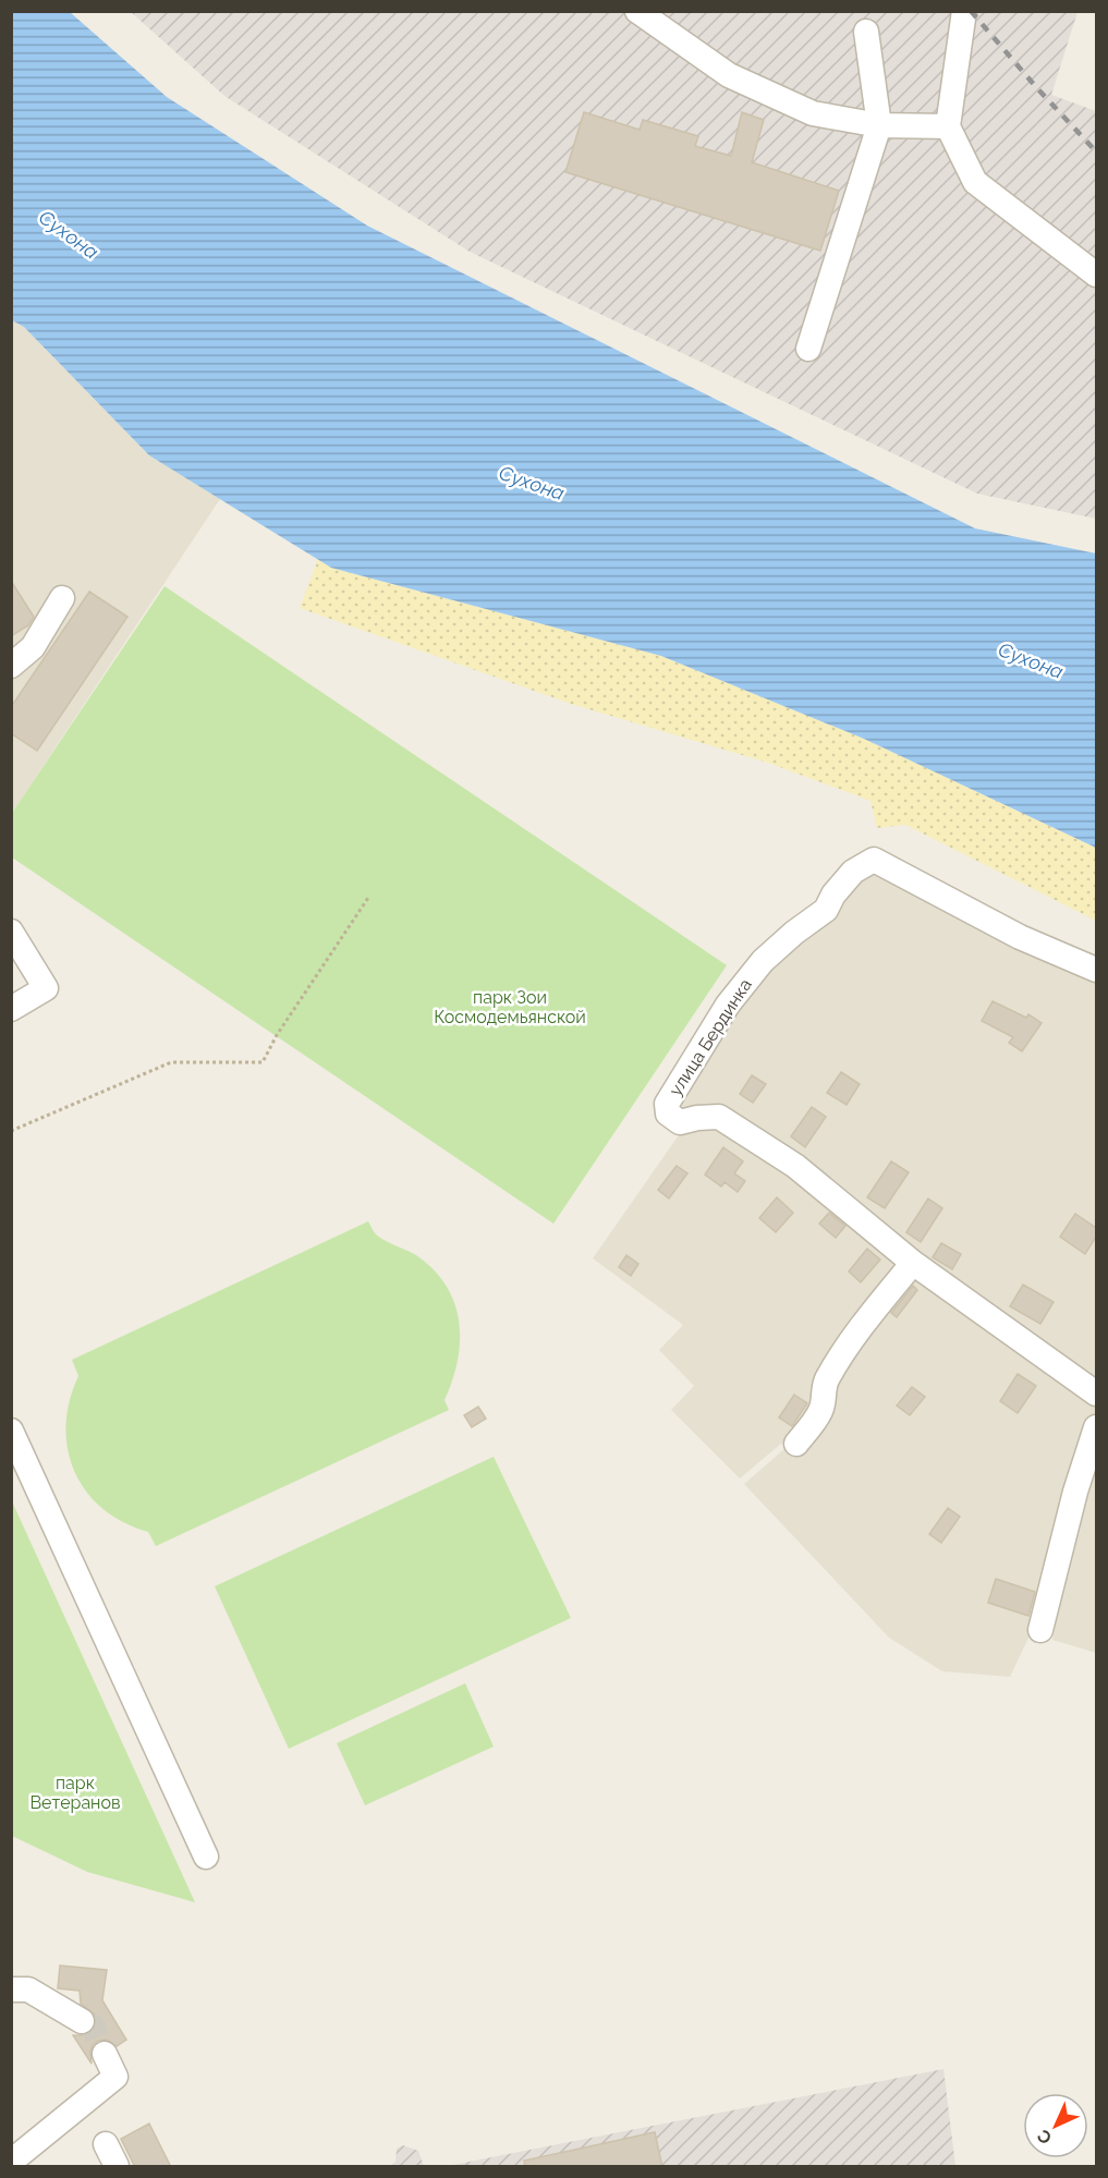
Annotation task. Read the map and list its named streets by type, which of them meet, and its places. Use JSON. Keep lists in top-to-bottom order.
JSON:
{
  "streets": {
    "street": ["улица Бердинка"]
  },
  "water": ["Сухона"],
  "parks": ["парк Зои Космодемьянской", "парк Ветеранов"],
  "north": "bottom left"
}
